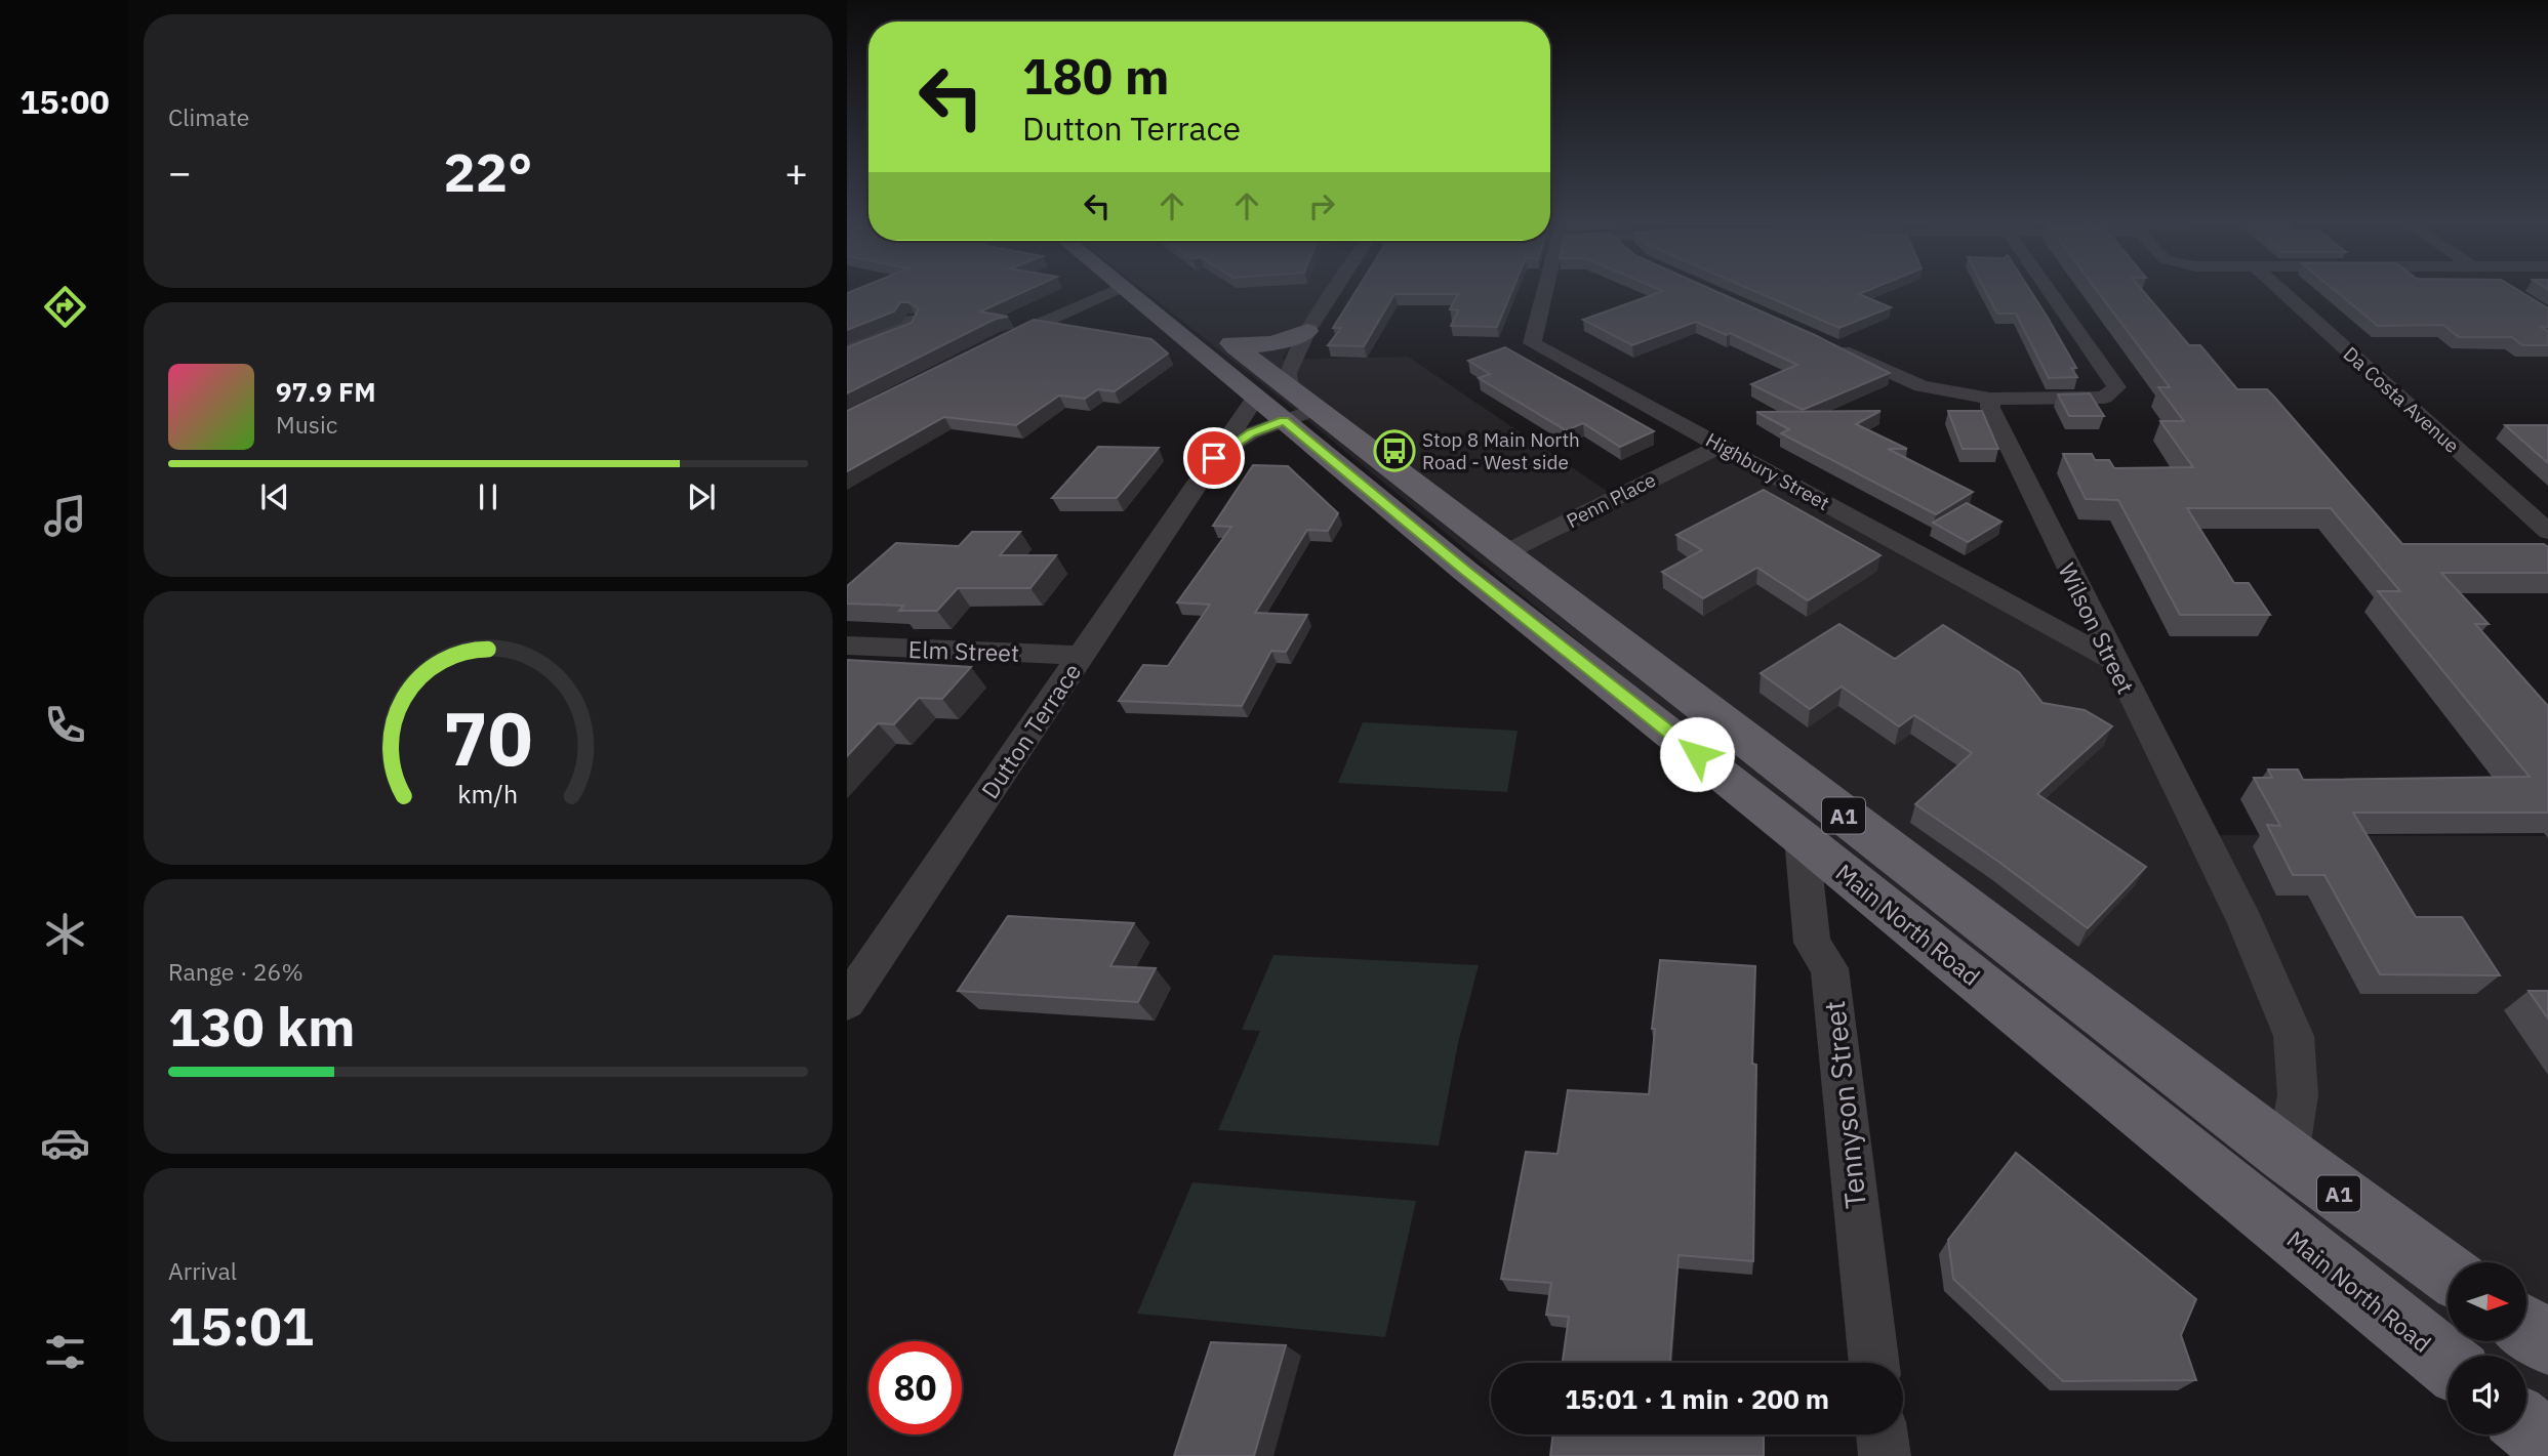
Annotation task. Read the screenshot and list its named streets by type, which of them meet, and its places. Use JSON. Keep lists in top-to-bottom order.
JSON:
{
  "streets": {
    "highway": ["A1", "Main North Road"],
    "street": [
      "Da Costa Avenue",
      "Highbury Street",
      "Penn Place",
      "Wilson Street",
      "Elm Street",
      "Dutton Terrace",
      "Tennyson Street"
    ]
  },
  "crossings": [
    ["Highbury Street", "Penn Place"],
    ["Highbury Street", "Wilson Street"],
    ["Penn Place", "Main North Road"],
    ["Wilson Street", "Main North Road"],
    ["Elm Street", "Dutton Terrace"],
    ["Dutton Terrace", "Main North Road"],
    ["Main North Road", "Tennyson Street"]
  ],
  "places": {
    "bus stop": ["Stop 8 Main North Road - West side"]
  },
  "north": "right",
  "page": {
    "tabs": "15:00",
    "tile": [
      "Climate",
      ["Range · 26%", "130 km"],
      ["Arrival", "15:01"]
    ],
    "turn": ["180 m", "Dutton Terrace"],
    "heat": ["−", "22°", "+"],
    "song": ["97.9 FM", "Music"],
    "limit": "80",
    "trip": "15:01 · 1 min · 200 m",
    "gauge": ["70", "km/h"]
  }
}
